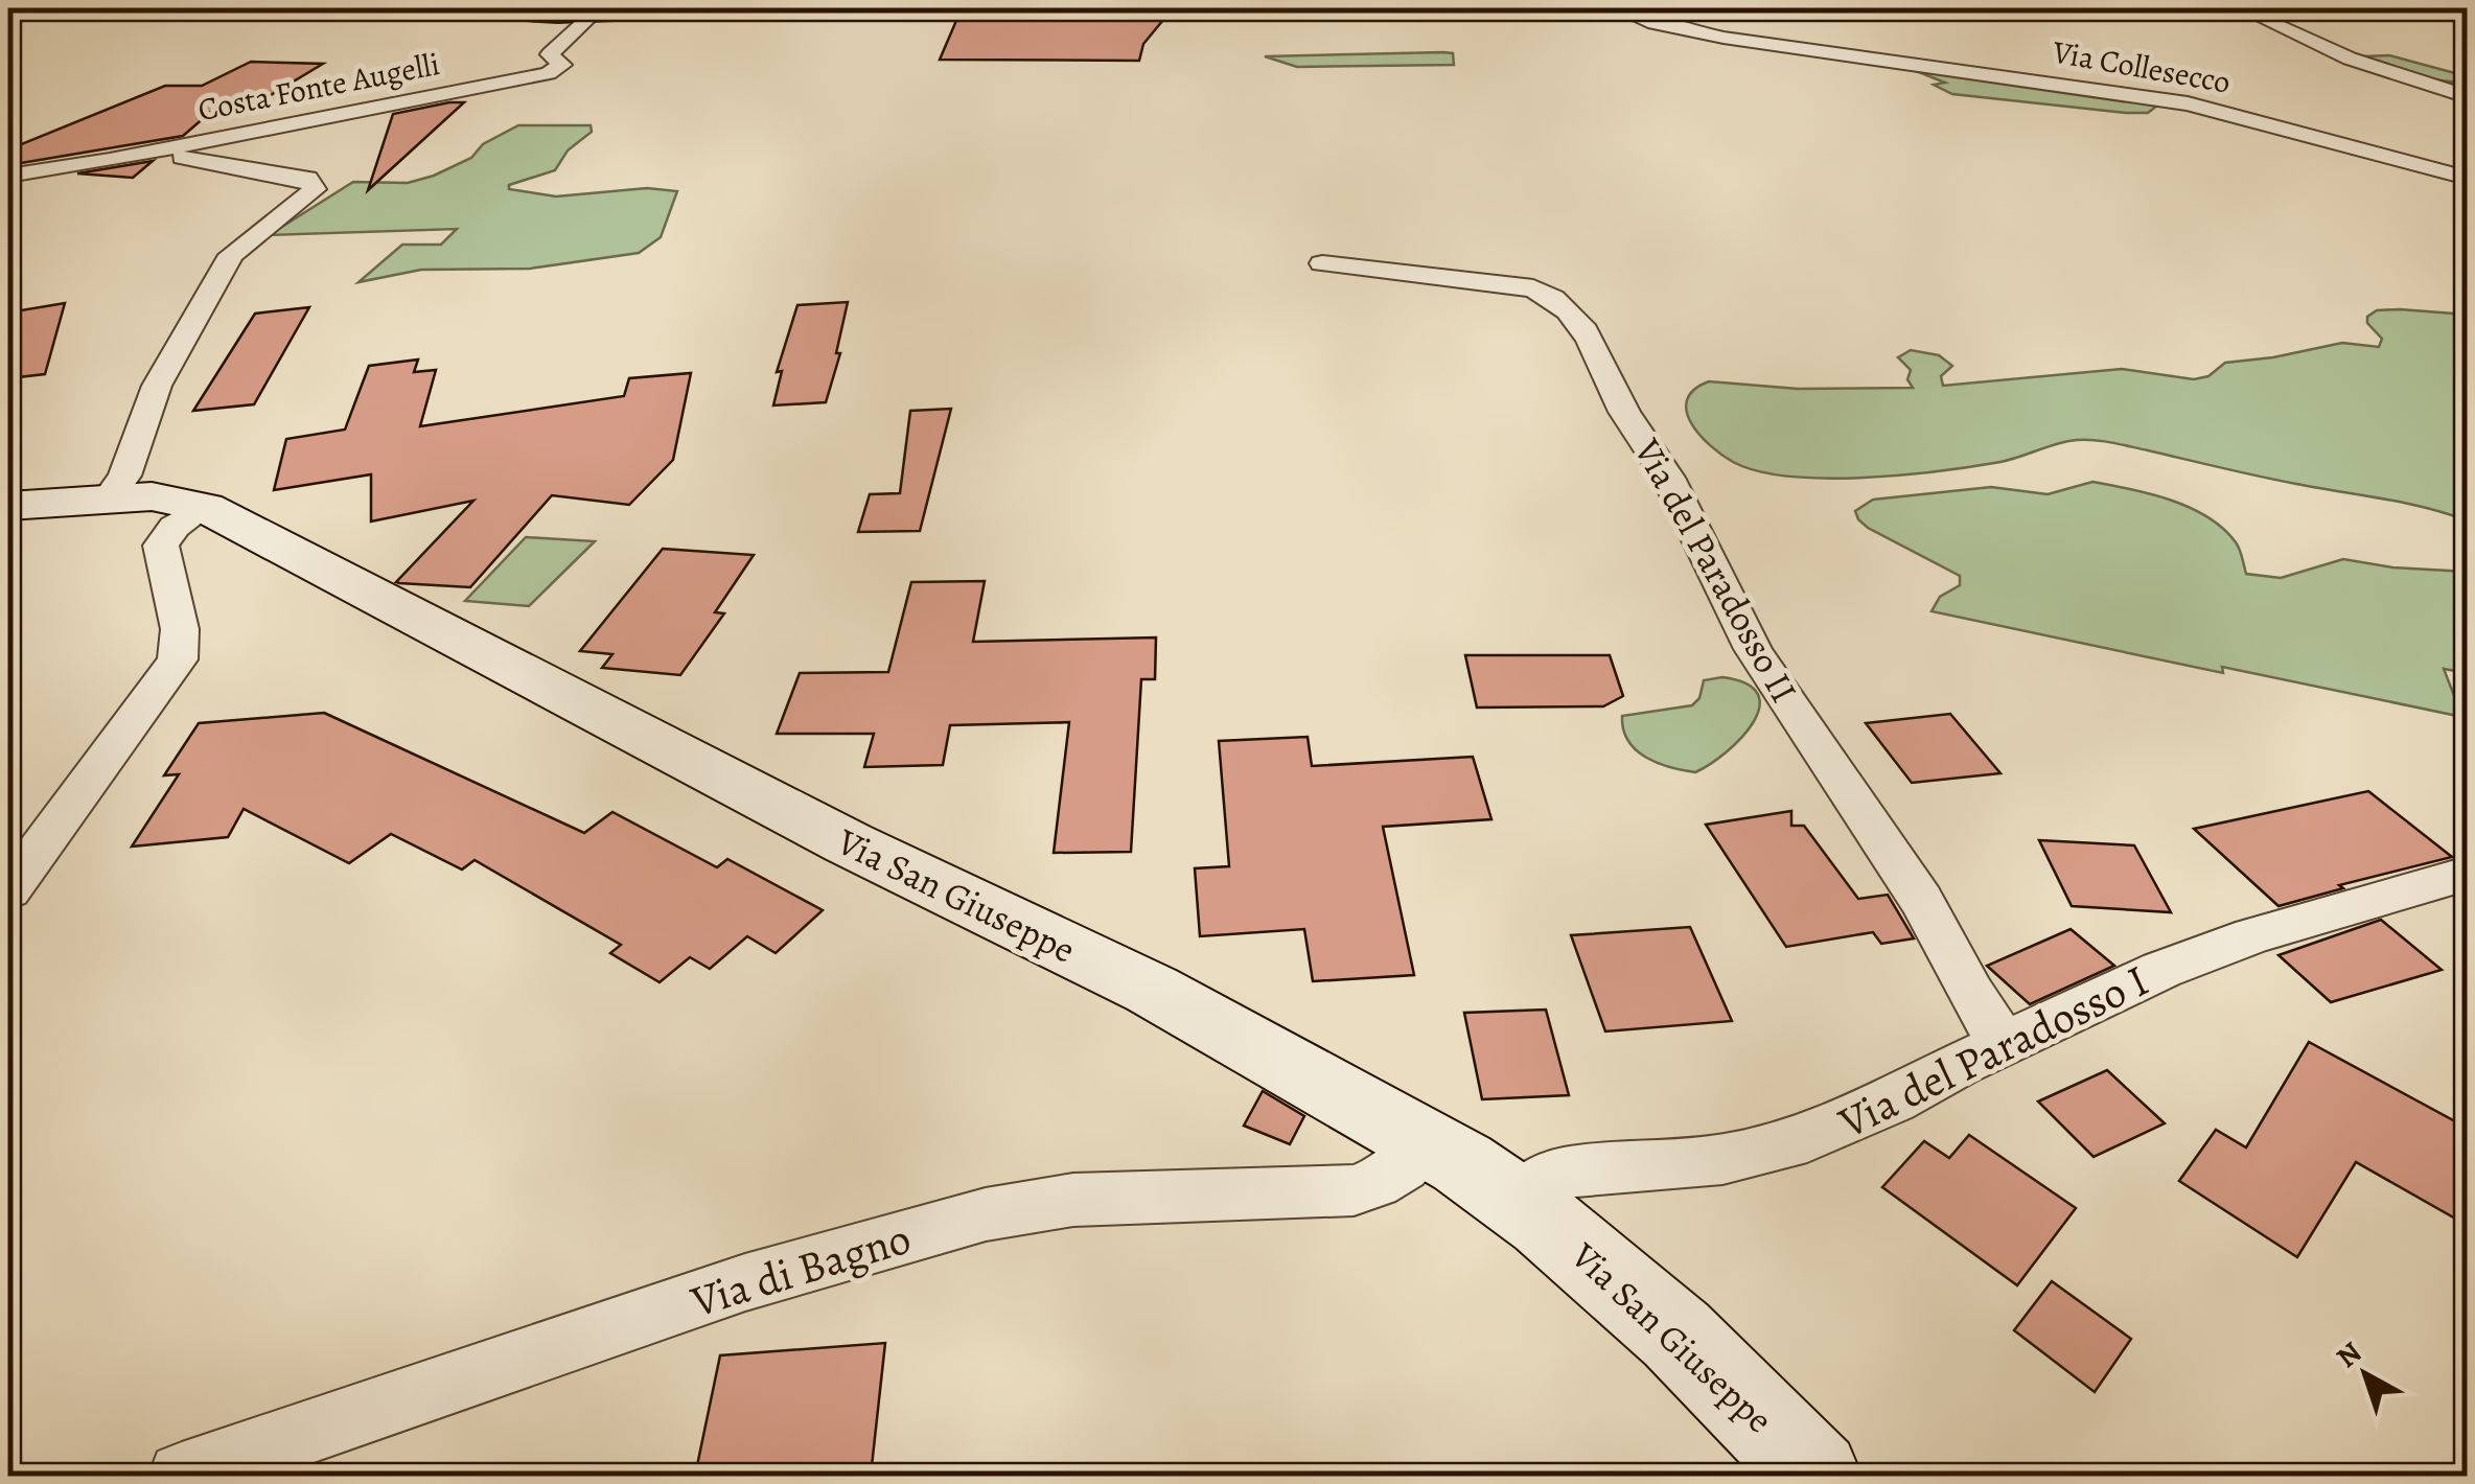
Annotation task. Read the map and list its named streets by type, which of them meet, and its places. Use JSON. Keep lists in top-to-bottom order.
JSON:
{
  "streets": {
    "main road": ["Via San Giuseppe"],
    "street": [
      "Via Collesecco",
      "Costa Fonte Augelli",
      "Via del Paradosso II",
      "Via del Paradosso I",
      "Via di Bagno"
    ]
  },
  "crossings": [
    ["Via del Paradosso II", "Via del Paradosso I"],
    ["Via San Giuseppe", "Via del Paradosso I"],
    ["Via San Giuseppe", "Via di Bagno"]
  ],
  "north": "top left"
}
